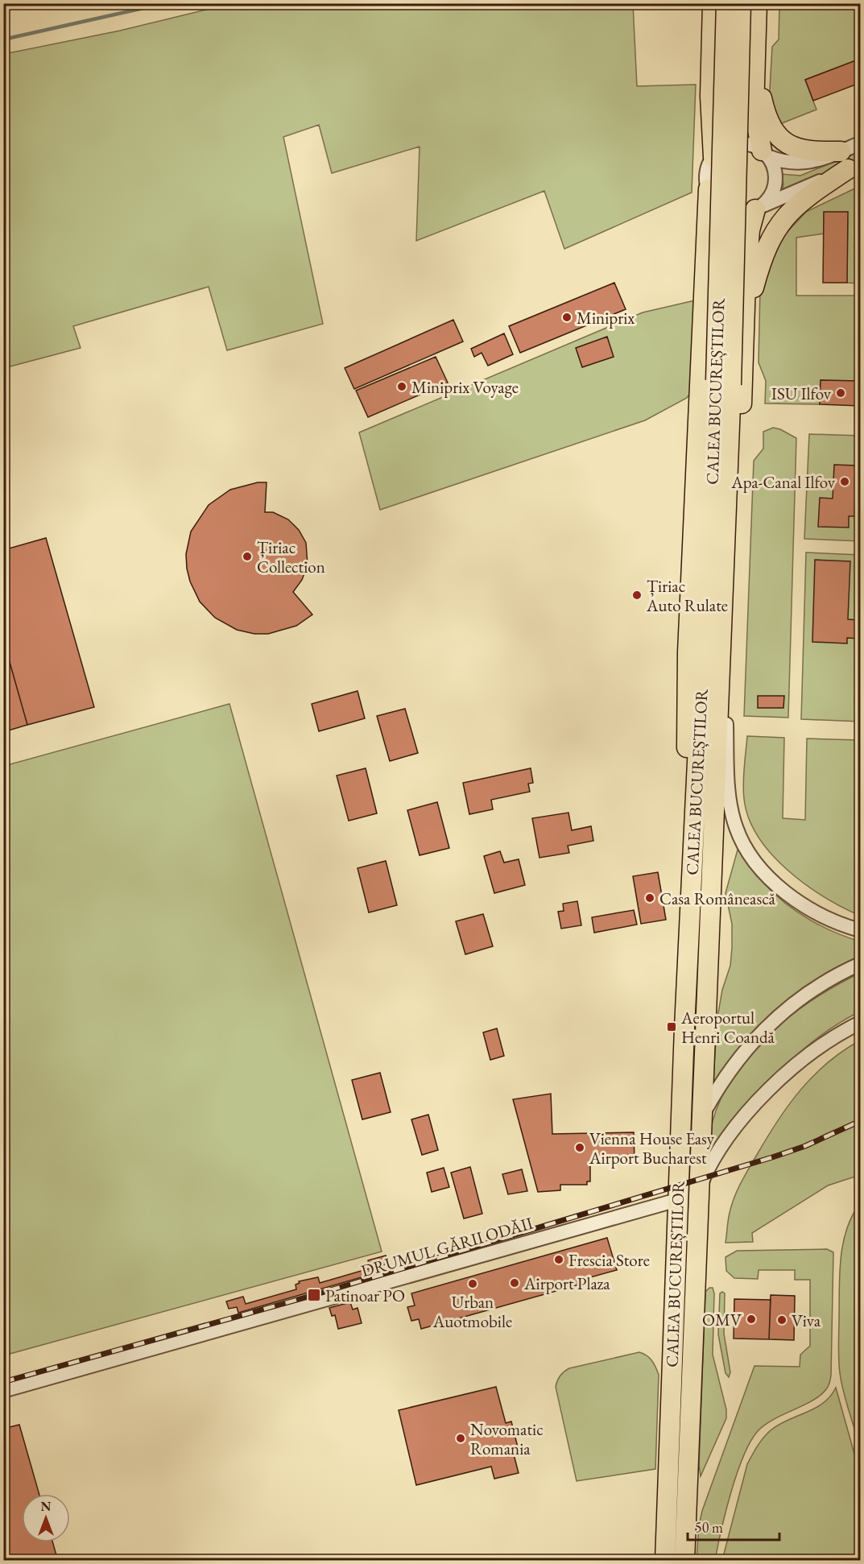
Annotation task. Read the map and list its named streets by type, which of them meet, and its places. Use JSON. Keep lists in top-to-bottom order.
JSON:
{
  "streets": {
    "highway": ["CALEA BUCUREȘTILOR"],
    "street": ["DRUMUL GĂRII ODĂII"]
  },
  "crossings": [
    ["CALEA BUCUREȘTILOR", "DRUMUL GĂRII ODĂII"]
  ],
  "places": {
    "other": [
      "Miniprix",
      "Miniprix Voyage",
      "ISU Ilfov",
      "Apa-Canal Ilfov",
      "Țiriac Collection",
      "Țiriac Auto Rulate",
      "Casa Românească",
      "Vienna House Easy Airport Bucharest",
      "Frescia Store",
      "Airport Plaza",
      "Urban Auotmobile",
      "OMV",
      "Viva",
      "Novomatic Romania"
    ],
    "transit": ["Aeroportul Henri Coandă", "Patinoar PO"]
  },
  "scale_bar": "50 m",
  "north": "top"
}
